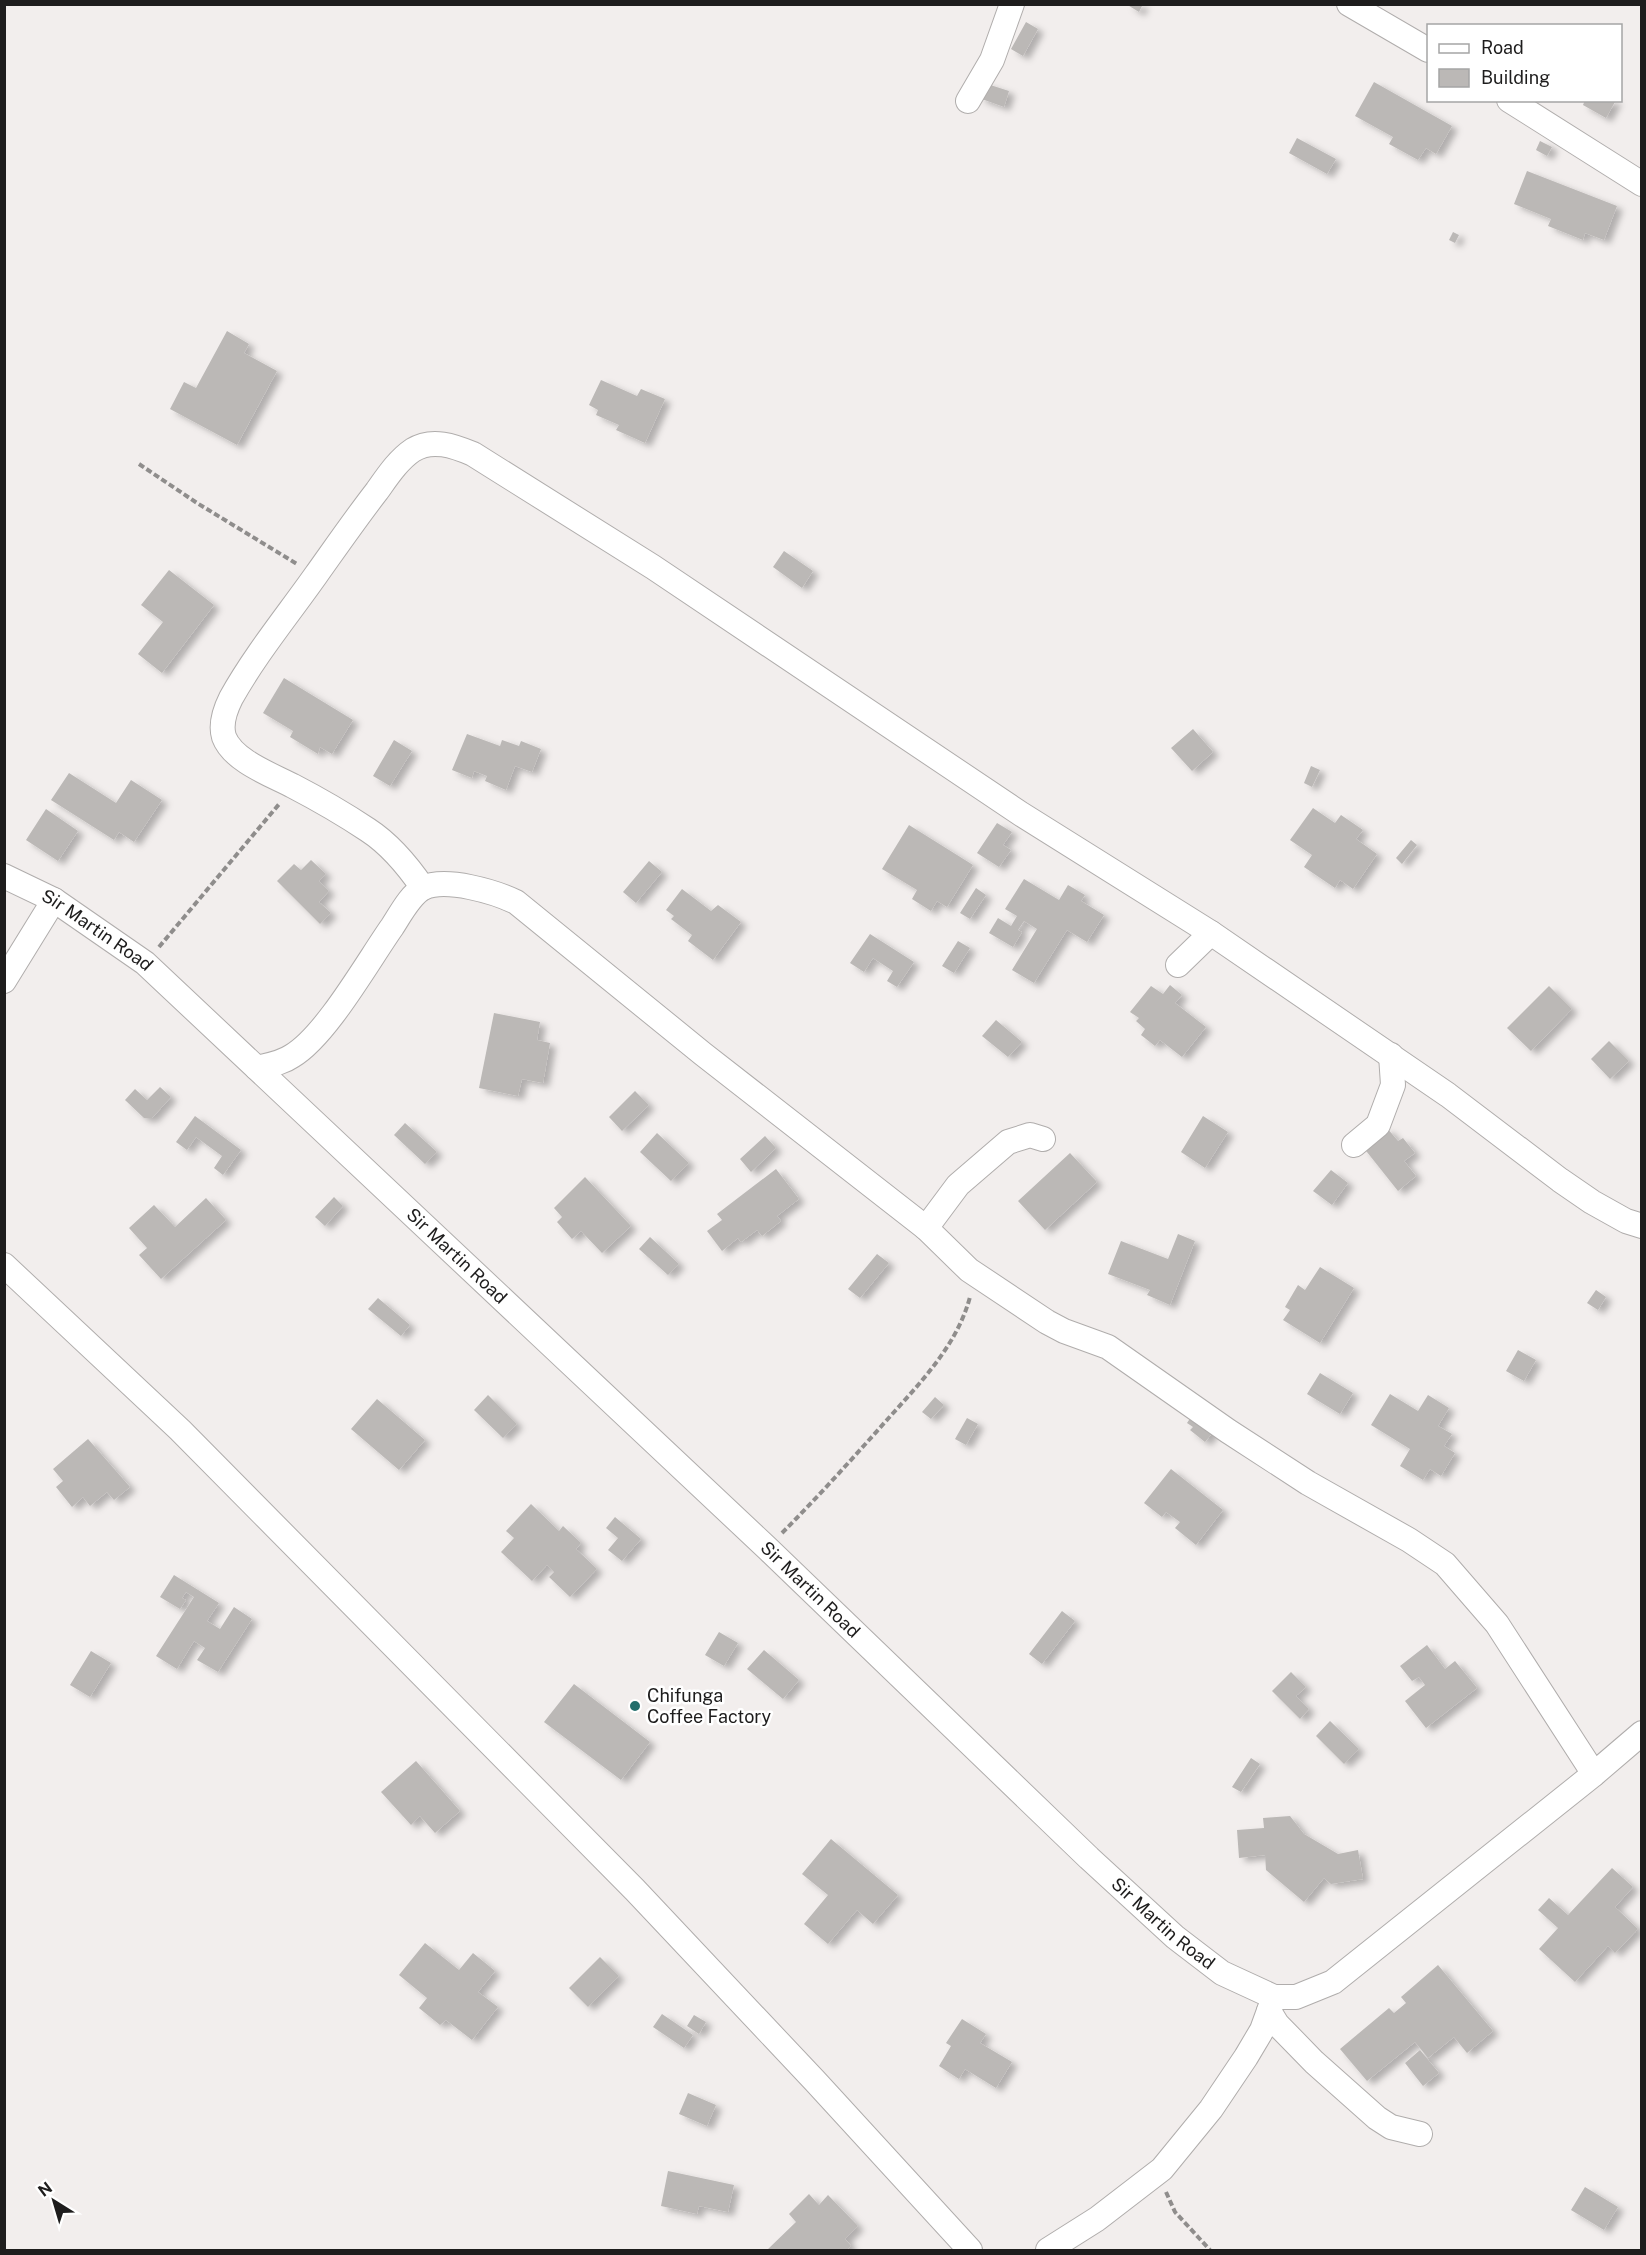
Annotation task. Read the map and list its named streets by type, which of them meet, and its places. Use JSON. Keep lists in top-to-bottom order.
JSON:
{
  "streets": {
    "street": ["Sir Martin Road"]
  },
  "places": ["Chifunga Coffee Factory"],
  "legend": ["Road", "Building"],
  "north": "top left"
}
